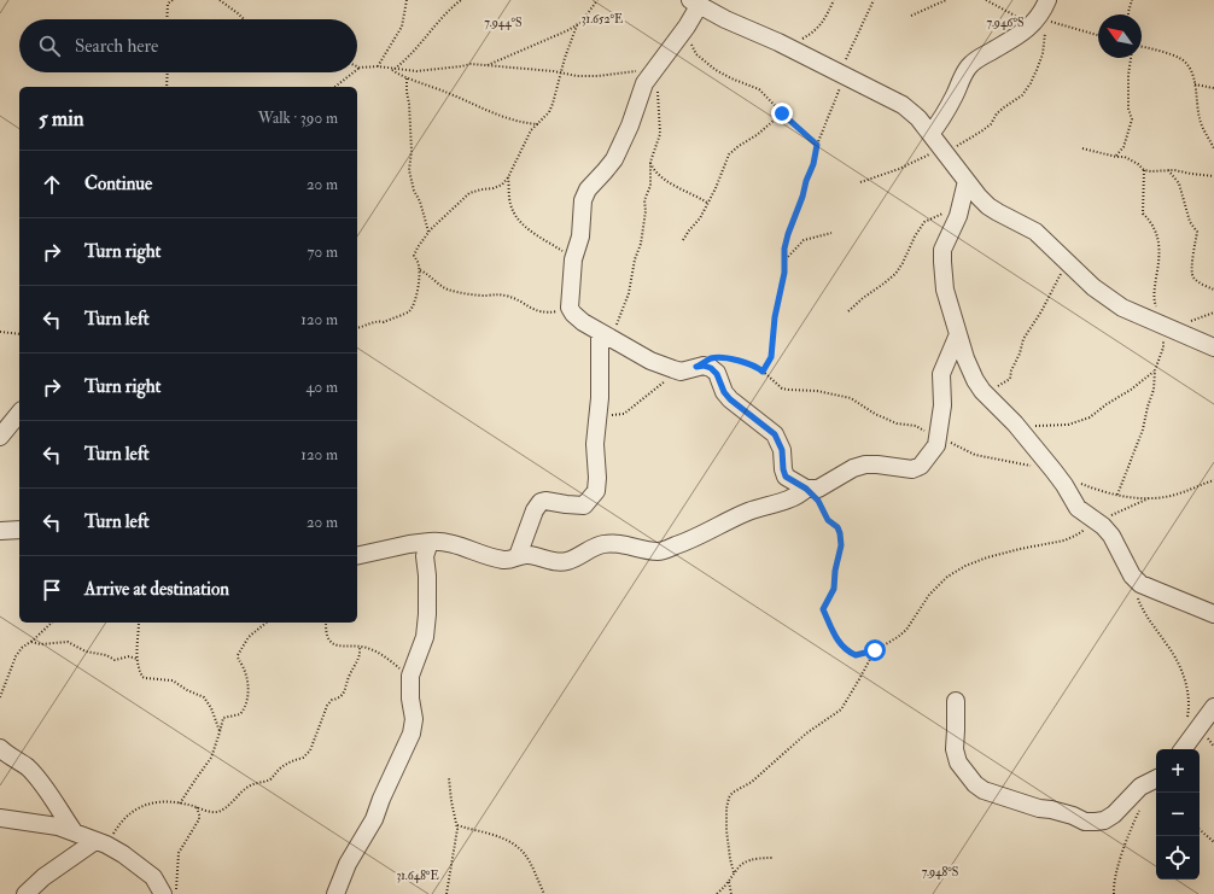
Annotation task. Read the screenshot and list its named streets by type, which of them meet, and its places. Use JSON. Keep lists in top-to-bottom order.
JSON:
{
  "north": "top left",
  "page": {
    "search": "Search here",
    "heading": ["5 min", "Walk · 390 m"],
    "list": [
      ["Continue", "20 m"],
      ["Turn right", "70 m"],
      ["Turn left", "120 m"],
      ["Turn right", "40 m"],
      ["Turn left", "120 m"],
      ["Turn left", "20 m"],
      "Arrive at destination"
    ],
    "map_buttons": ["+", "−"]
  },
  "coordinates": [
    "31.652°E",
    "7.944°S",
    "7.946°S",
    "7.948°S",
    "31.648°E"
  ]
}
